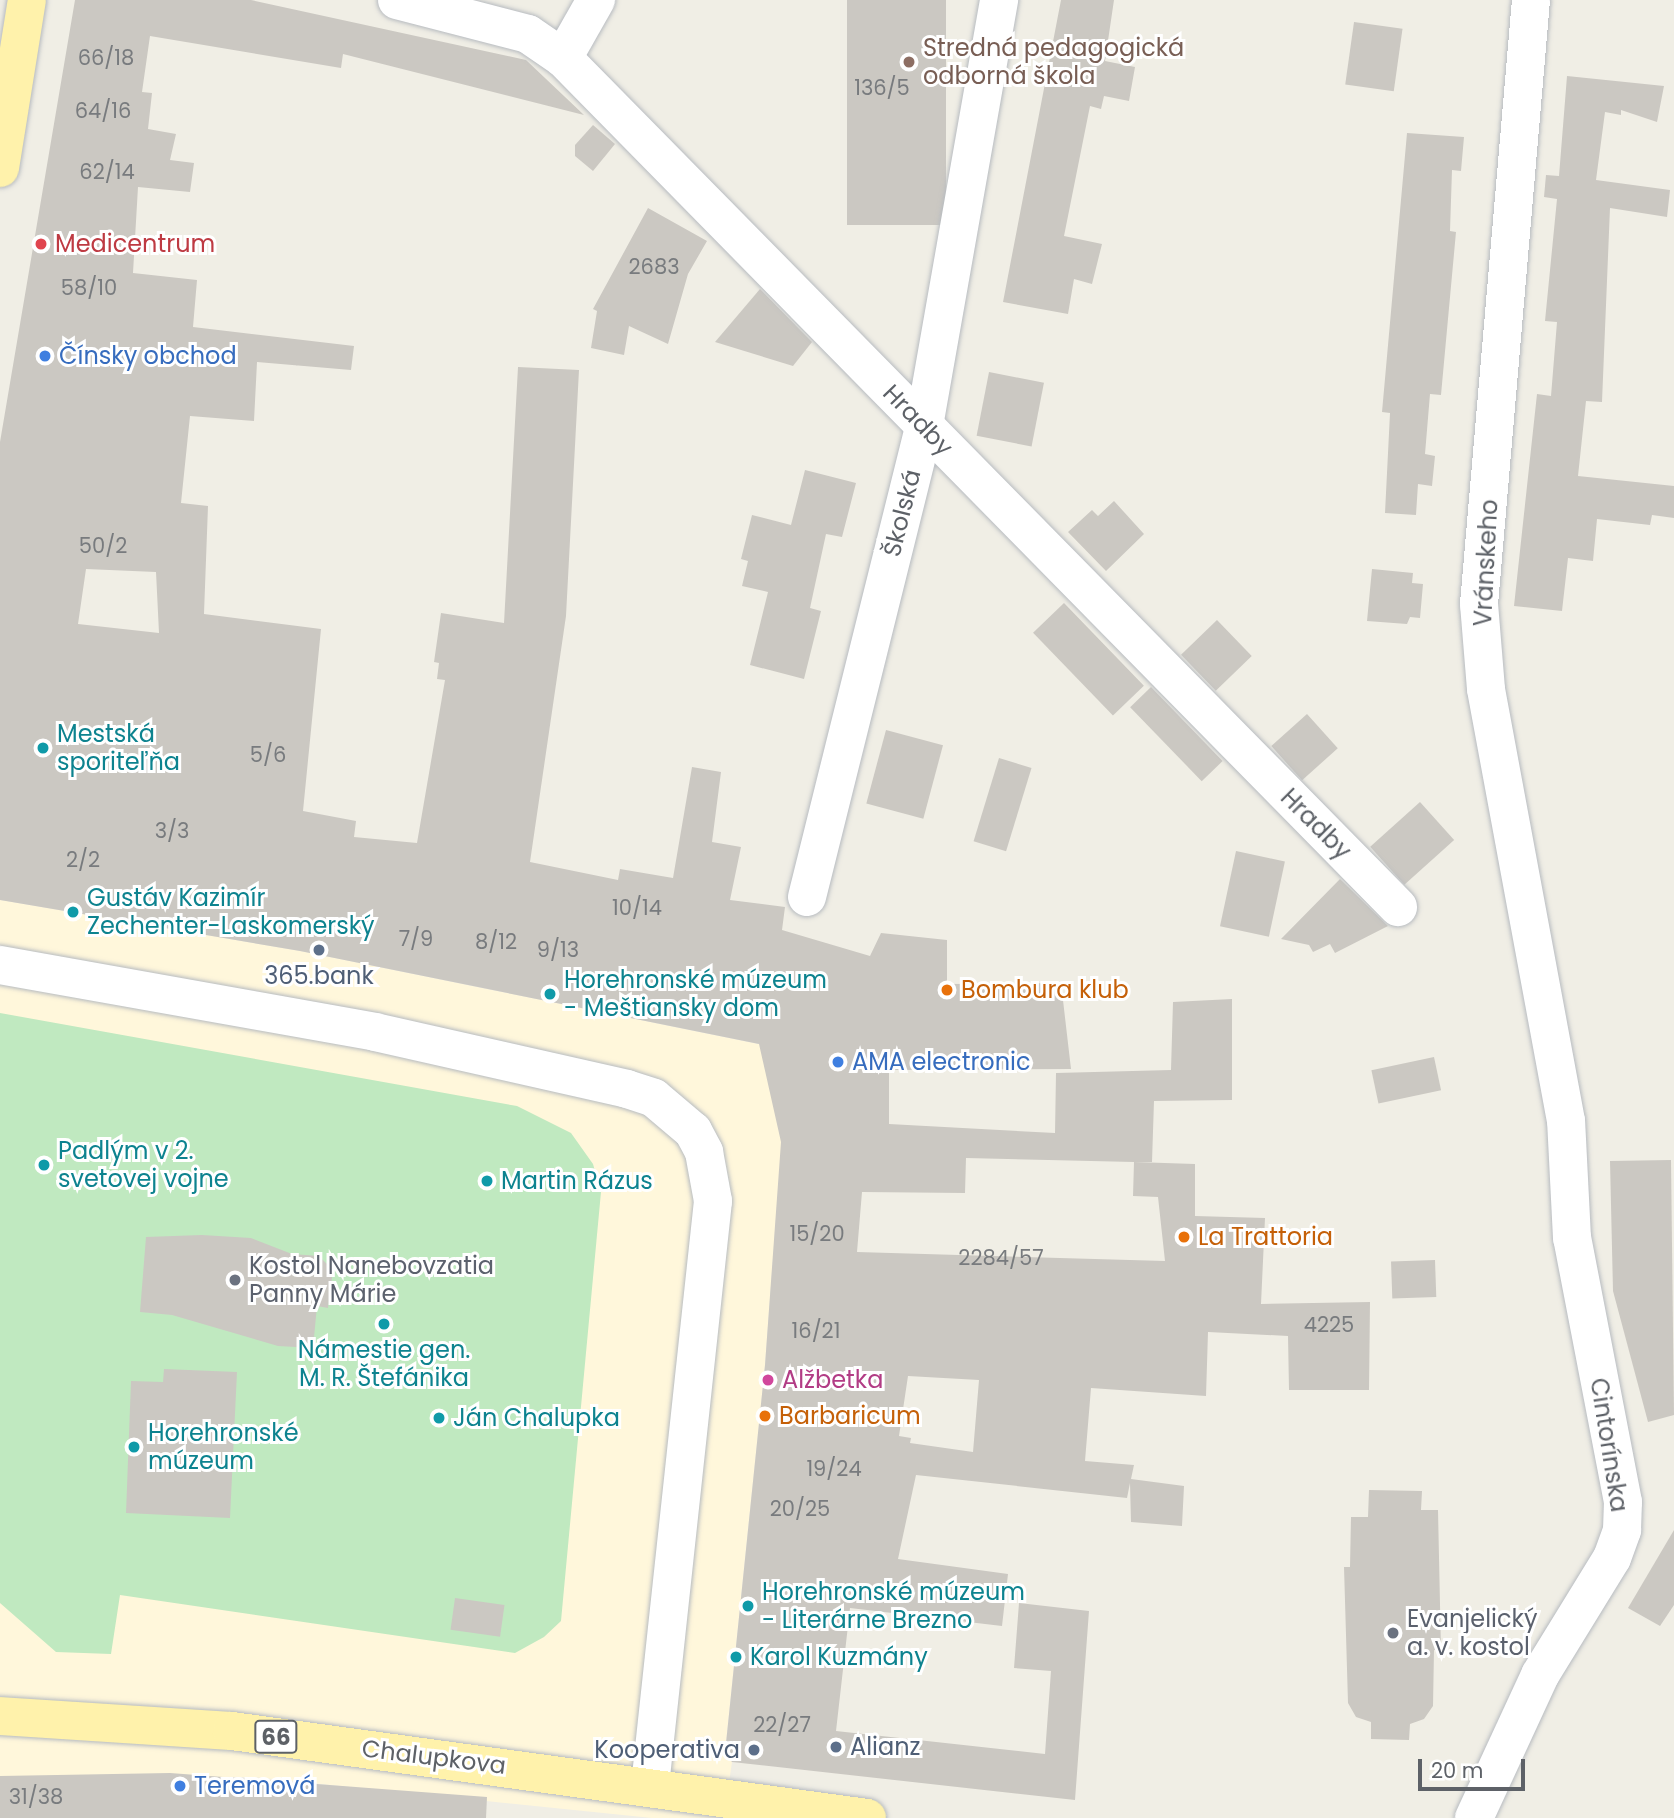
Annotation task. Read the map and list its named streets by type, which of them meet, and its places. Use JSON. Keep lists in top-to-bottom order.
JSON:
{
  "streets": {
    "main road": ["66", "Chalupkova"],
    "street": [
      "Hradby",
      "Školská",
      "Vránskeho",
      "Cintorínska"
    ]
  },
  "crossings": [
    ["Hradby", "Školská"],
    ["Vránskeho", "Cintorínska"]
  ],
  "places": [
    "Stredná pedagogická odborná škola",
    "Medicentrum",
    "Čínsky obchod",
    "Mestská sporiteľňa",
    "Gustáv Kazimír Zechenter-Laskomerský",
    "365.bank",
    "Bombura klub",
    "Horehronské múzeum - Meštiansky dom",
    "AMA electronic",
    "Padlým v 2. svetovej vojne",
    "Martin Rázus",
    "La Trattoria",
    "Kostol Nanebovzatia Panny Márie",
    "Námestie gen. M. R. Štefánika",
    "Alžbetka",
    "Barbaricum",
    "Ján Chalupka",
    "Horehronské múzeum",
    "Horehronské múzeum - Literárne Brezno",
    "Evanjelický a. v. kostol",
    "Karol Kuzmány",
    "Alianz",
    "Kooperativa",
    "Teremová"
  ],
  "house_numbers": [
    "66/18",
    "136/5",
    "64/16",
    "62/14",
    "2683",
    "58/10",
    "50/2",
    "5/6",
    "3/3",
    "2/2",
    "10/14",
    "7/9",
    "8/12",
    "9/13",
    "15/20",
    "2284/57",
    "4225",
    "16/21",
    "19/24",
    "20/25",
    "22/27",
    "31/38"
  ],
  "scale_bar": "20 m"
}
